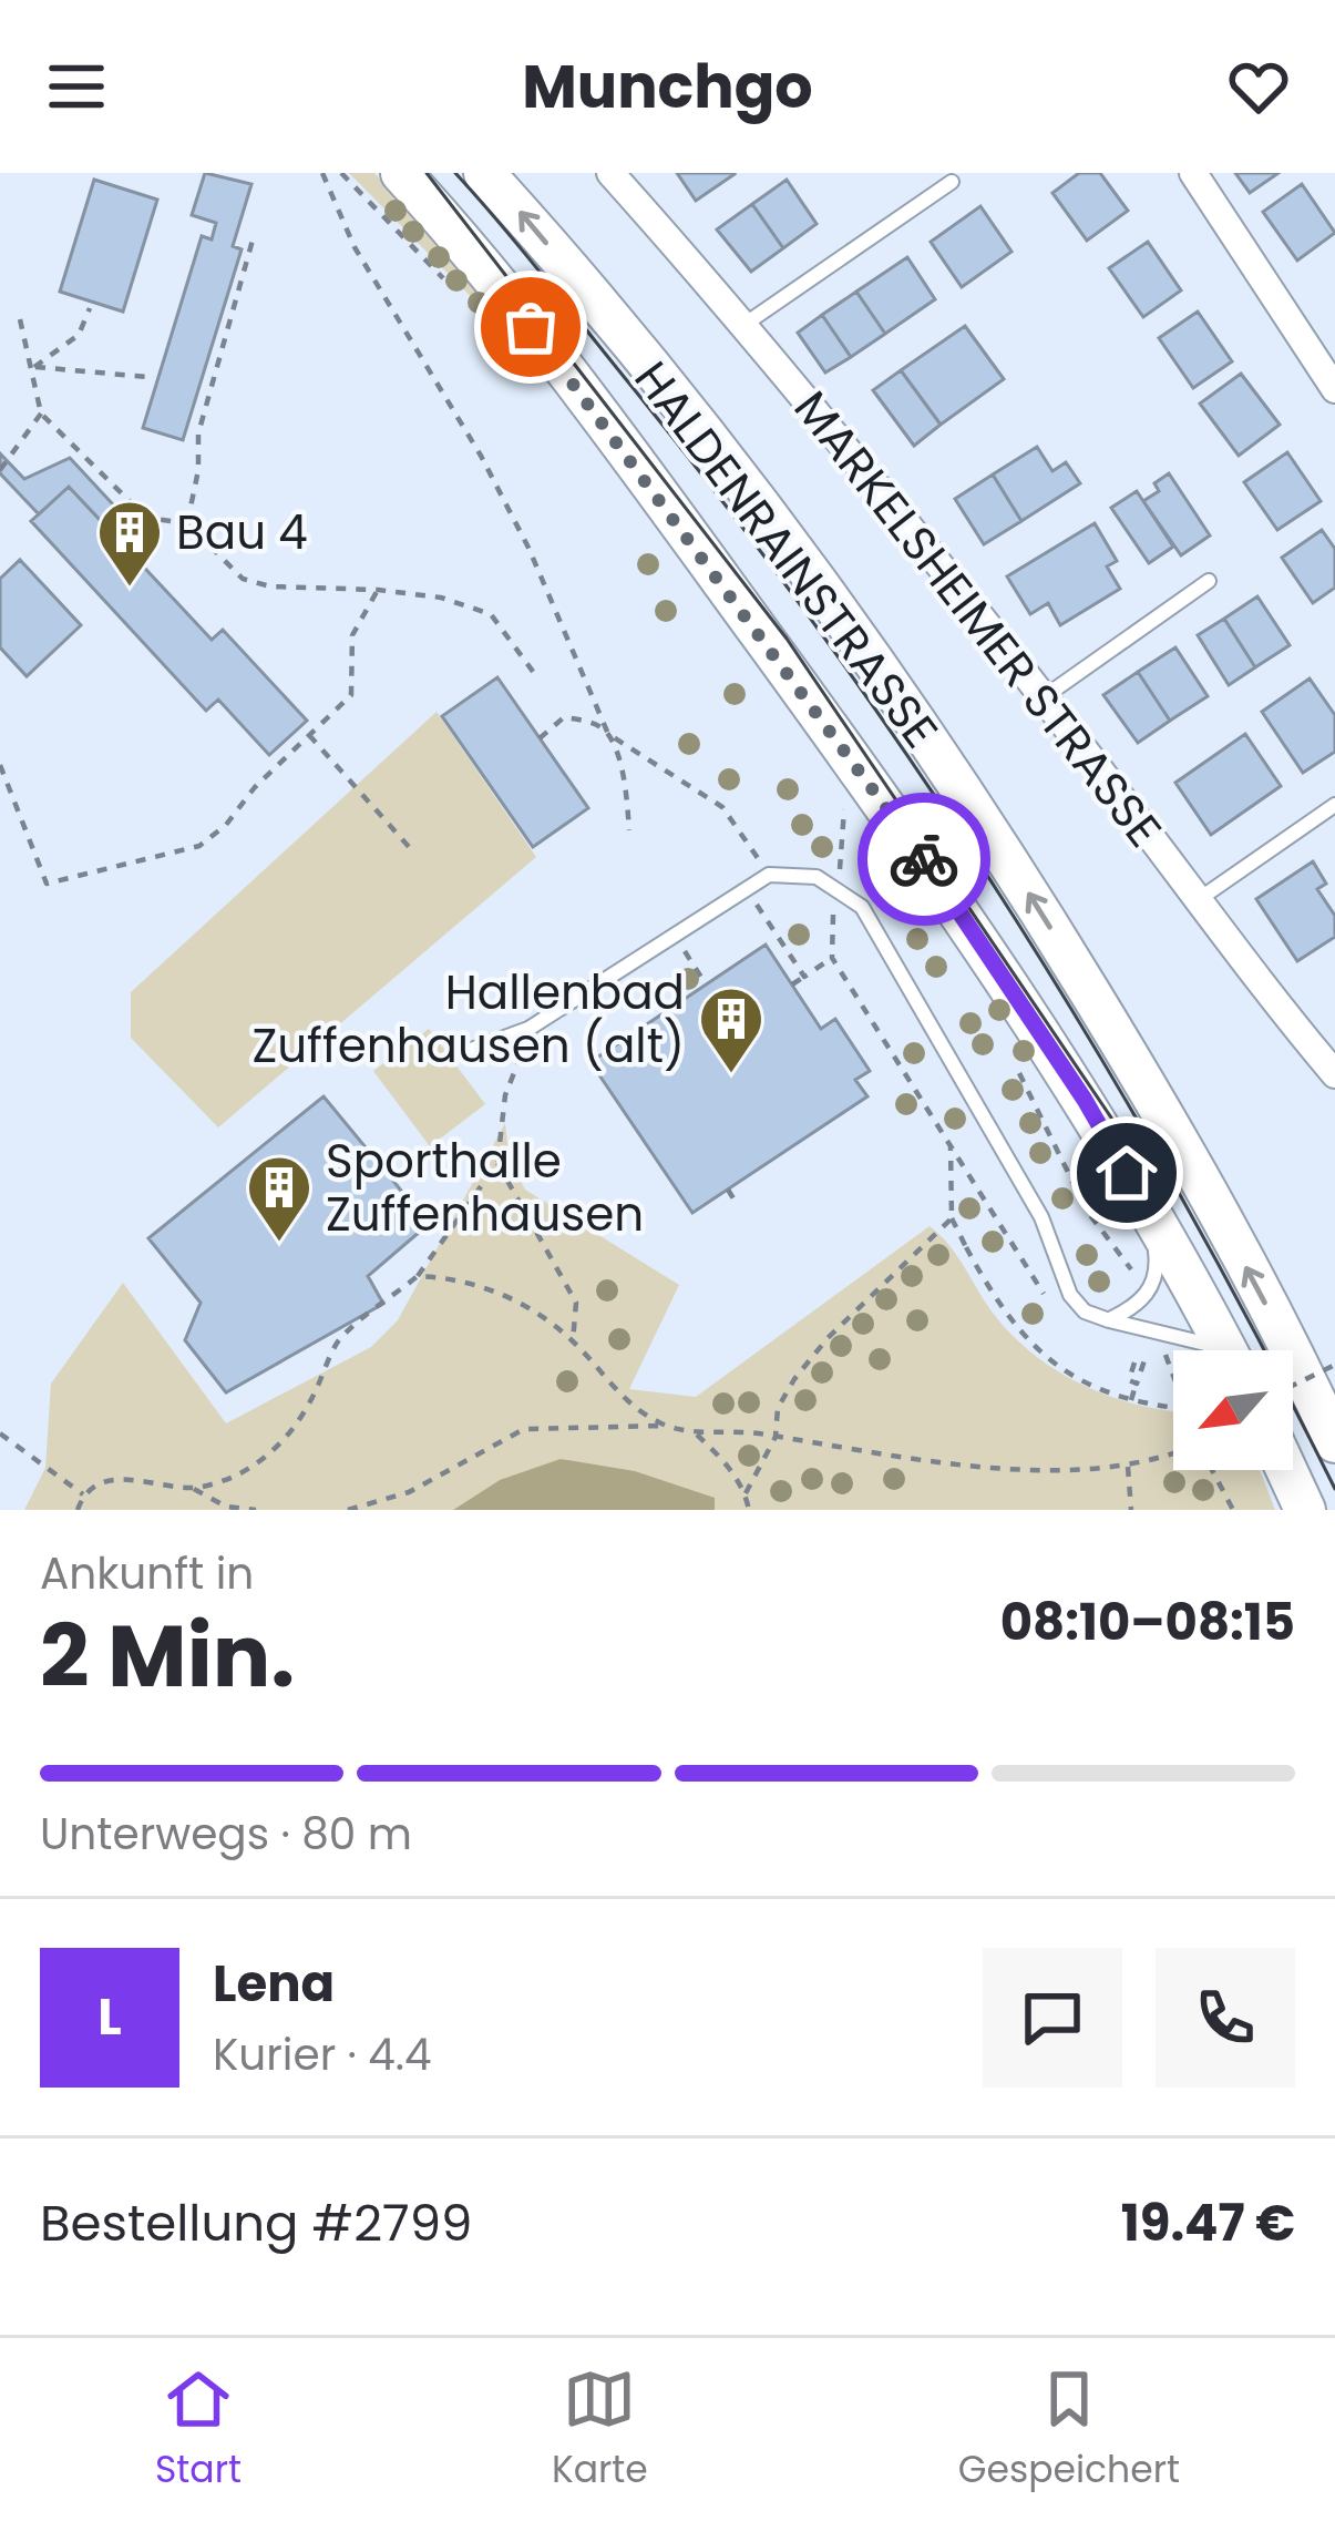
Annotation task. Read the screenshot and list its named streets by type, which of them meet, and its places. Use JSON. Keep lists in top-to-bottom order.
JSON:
{
  "streets": {
    "main road": ["HALDENRAINSTRASSE"],
    "street": ["MARKELSHEIMER STRASSE"]
  },
  "places": {
    "building": ["Bau 4", "Hallenbad Zuffenhausen (alt)", "Sporthalle Zuffenhausen"]
  },
  "north": "bottom left",
  "page": {
    "header": "Munchgo",
    "heading": ["2 Min.", "Ankunft in", "08:10–08:15"],
    "panel": [
      "Lena",
      "Kurier · 4.4",
      "Bestellung #2799",
      "19.47 €"
    ],
    "bar": "Unterwegs · 80 m",
    "round": "L",
    "tabs": ["Start", "Karte", "Gespeichert"]
  }
}
